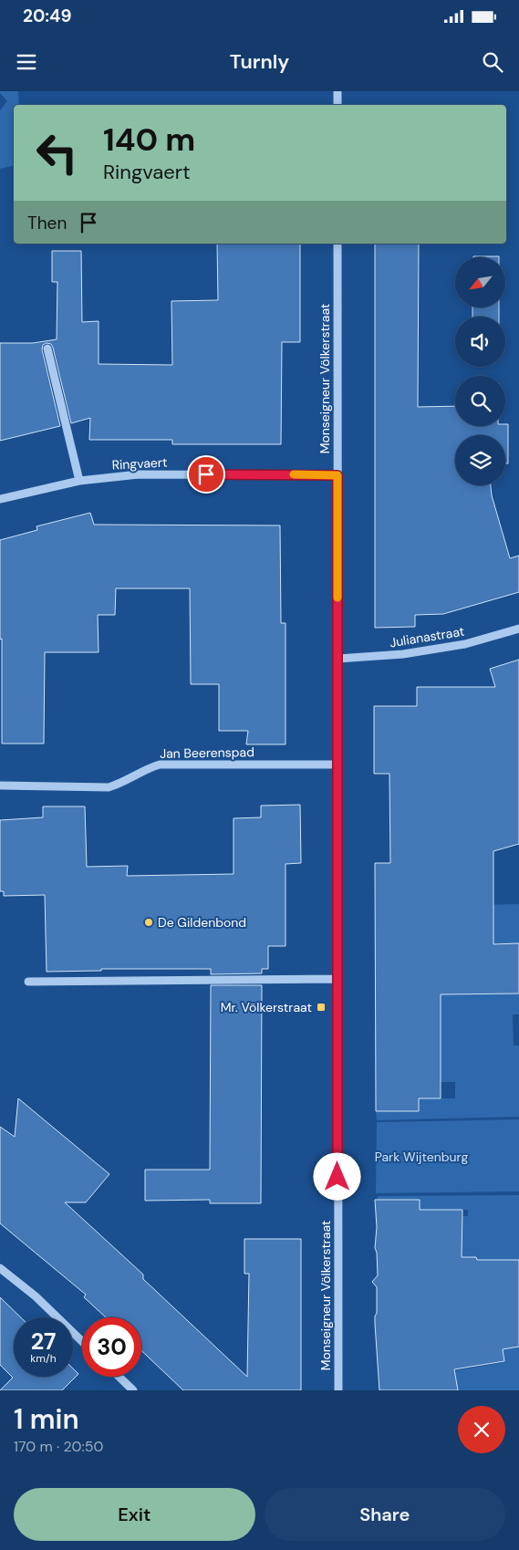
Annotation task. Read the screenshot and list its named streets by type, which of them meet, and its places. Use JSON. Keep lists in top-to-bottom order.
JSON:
{
  "streets": {
    "street": [
      "Monseigneur Völkerstraat",
      "Ringvaert",
      "Julianastraat",
      "Jan Beerenspad"
    ]
  },
  "crossings": [
    ["Monseigneur Völkerstraat", "Ringvaert"],
    ["Monseigneur Völkerstraat", "Julianastraat"],
    ["Monseigneur Völkerstraat", "Jan Beerenspad"]
  ],
  "parks": ["Park Wijtenburg"],
  "places": {
    "other": ["De Gildenbond"],
    "transit": ["Mr. Völkerstraat"]
  },
  "north": "bottom left",
  "page": {
    "status": "20:49",
    "header": "Turnly",
    "turn": ["140 m", "Ringvaert"],
    "then": "Then",
    "speed": "27 km/h",
    "limit": "30",
    "heading": ["1 min", "170 m · 20:50"],
    "buttons": ["Exit", "Share"]
  }
}
